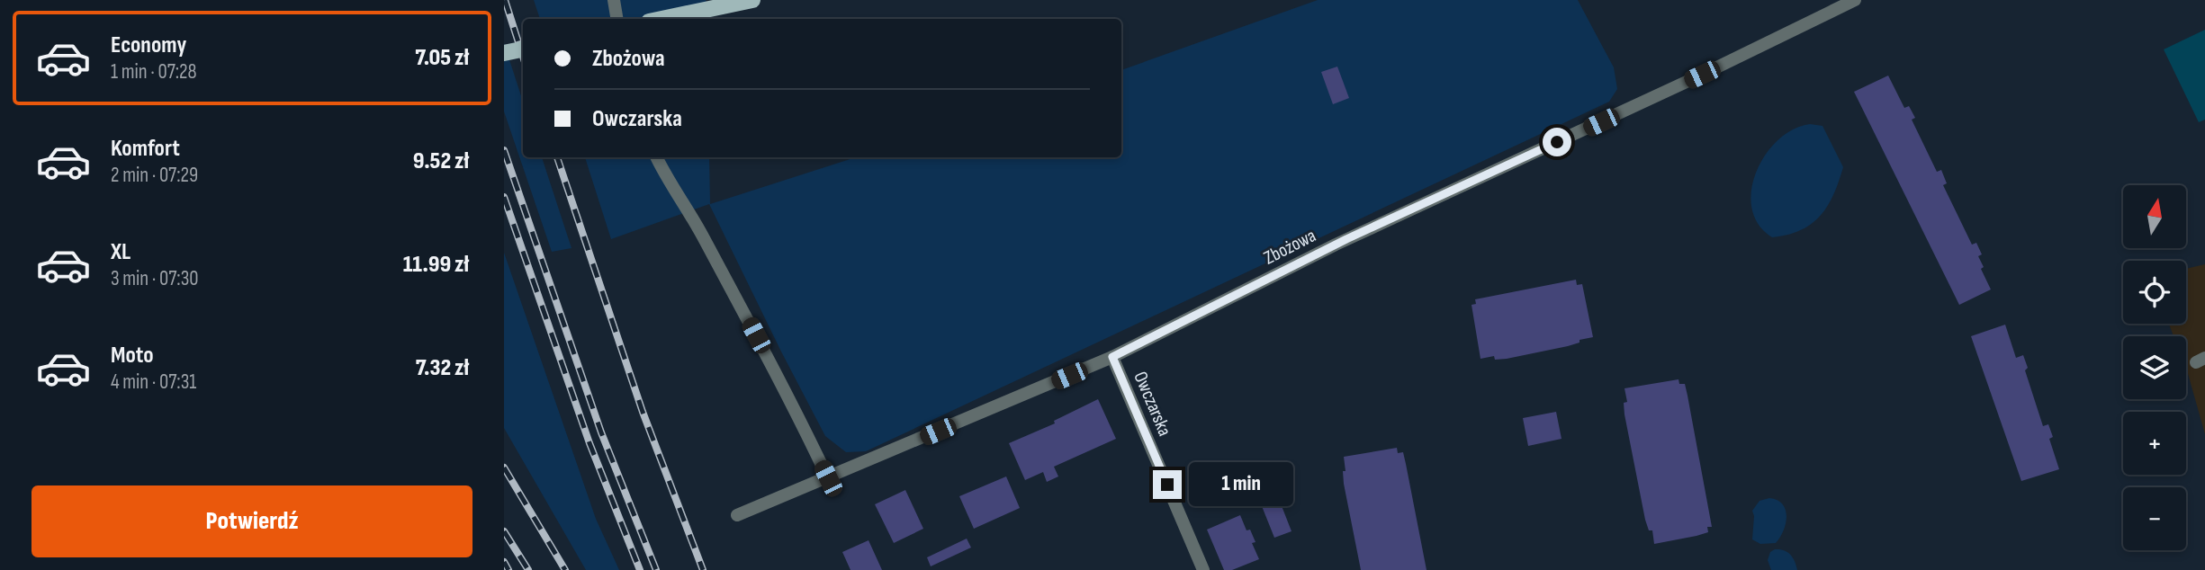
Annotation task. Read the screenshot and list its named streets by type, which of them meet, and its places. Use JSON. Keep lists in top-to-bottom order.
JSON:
{
  "streets": {
    "street": ["Zbożowa", "Owczarska"]
  },
  "crossings": [
    ["Zbożowa", "Owczarska"]
  ],
  "north": "top",
  "page": {
    "list": [
      {
        "name": "Economy",
        "note": "1 min · 07:28",
        "value": "7.05 zł"
      },
      {
        "name": "Komfort",
        "note": "2 min · 07:29",
        "value": "9.52 zł"
      },
      {
        "name": "XL",
        "note": "3 min · 07:30",
        "value": "11.99 zł"
      },
      {
        "name": "Moto",
        "note": "4 min · 07:31",
        "value": "7.32 zł"
      }
    ],
    "banner": ["Zbożowa", "Owczarska"],
    "map_buttons": ["+", "−"],
    "bubble": "1 min",
    "buttons": "Potwierdź"
  }
}
